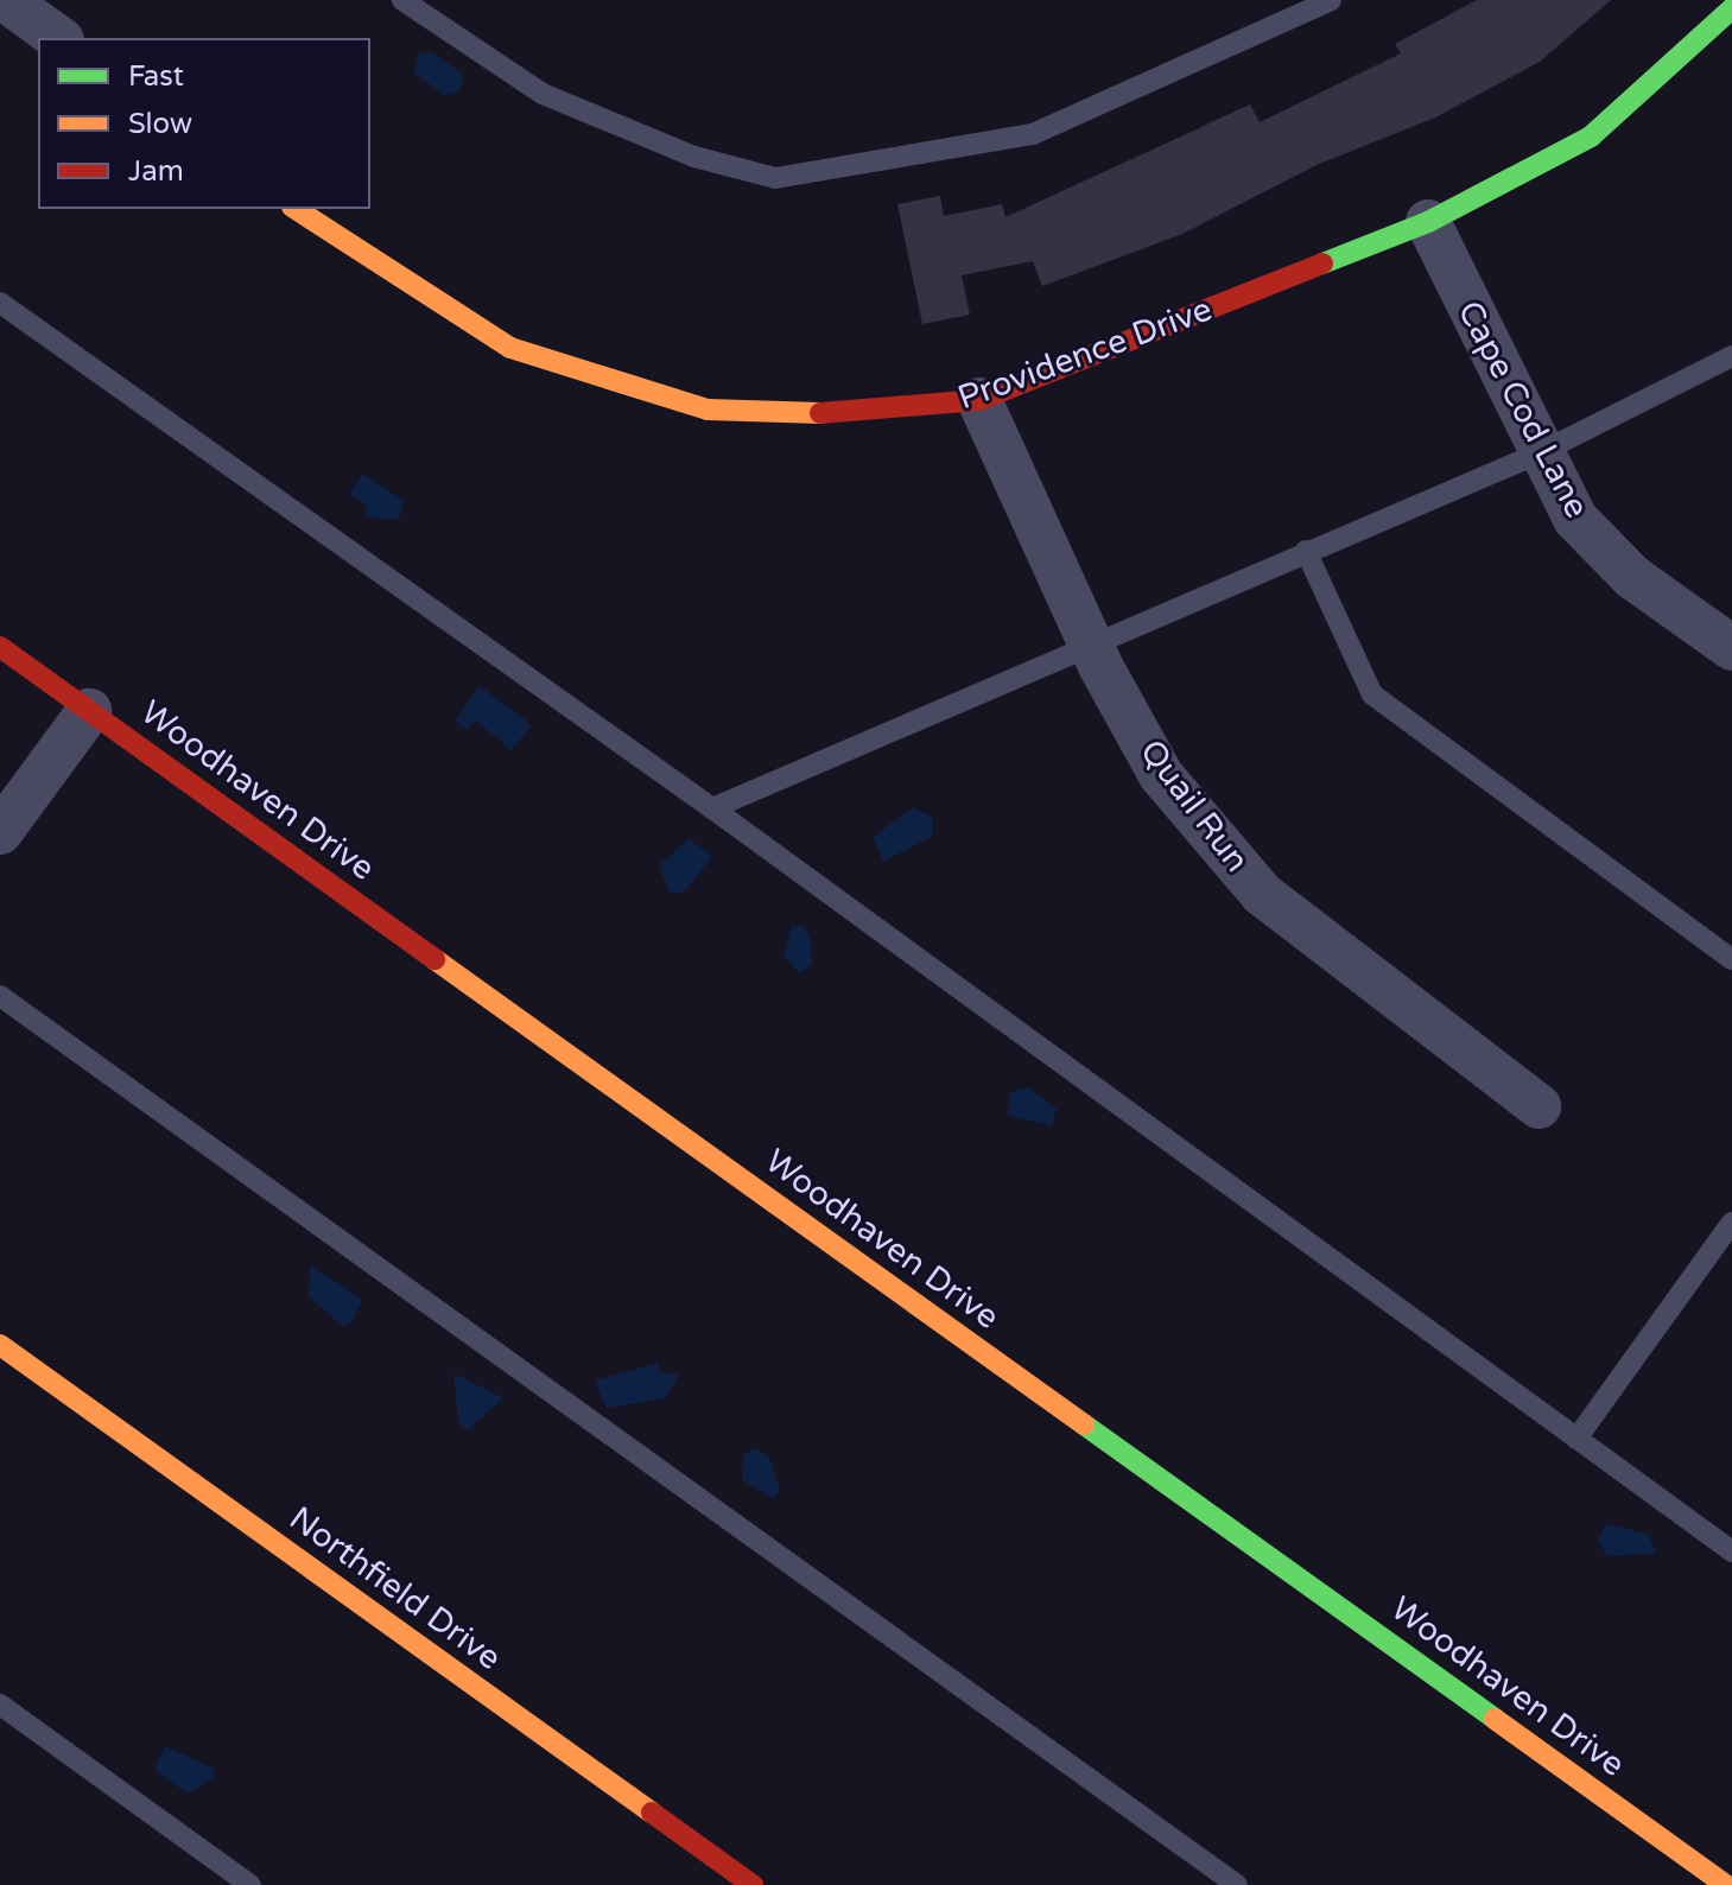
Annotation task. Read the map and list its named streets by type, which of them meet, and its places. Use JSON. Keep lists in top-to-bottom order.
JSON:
{
  "streets": {
    "street": [
      "Providence Drive",
      "Cape Cod Lane",
      "Woodhaven Drive",
      "Quail Run",
      "Northfield Drive"
    ]
  },
  "crossings": [
    ["Providence Drive", "Cape Cod Lane"],
    ["Providence Drive", "Quail Run"]
  ],
  "legend": ["Fast", "Slow", "Jam"]
}
